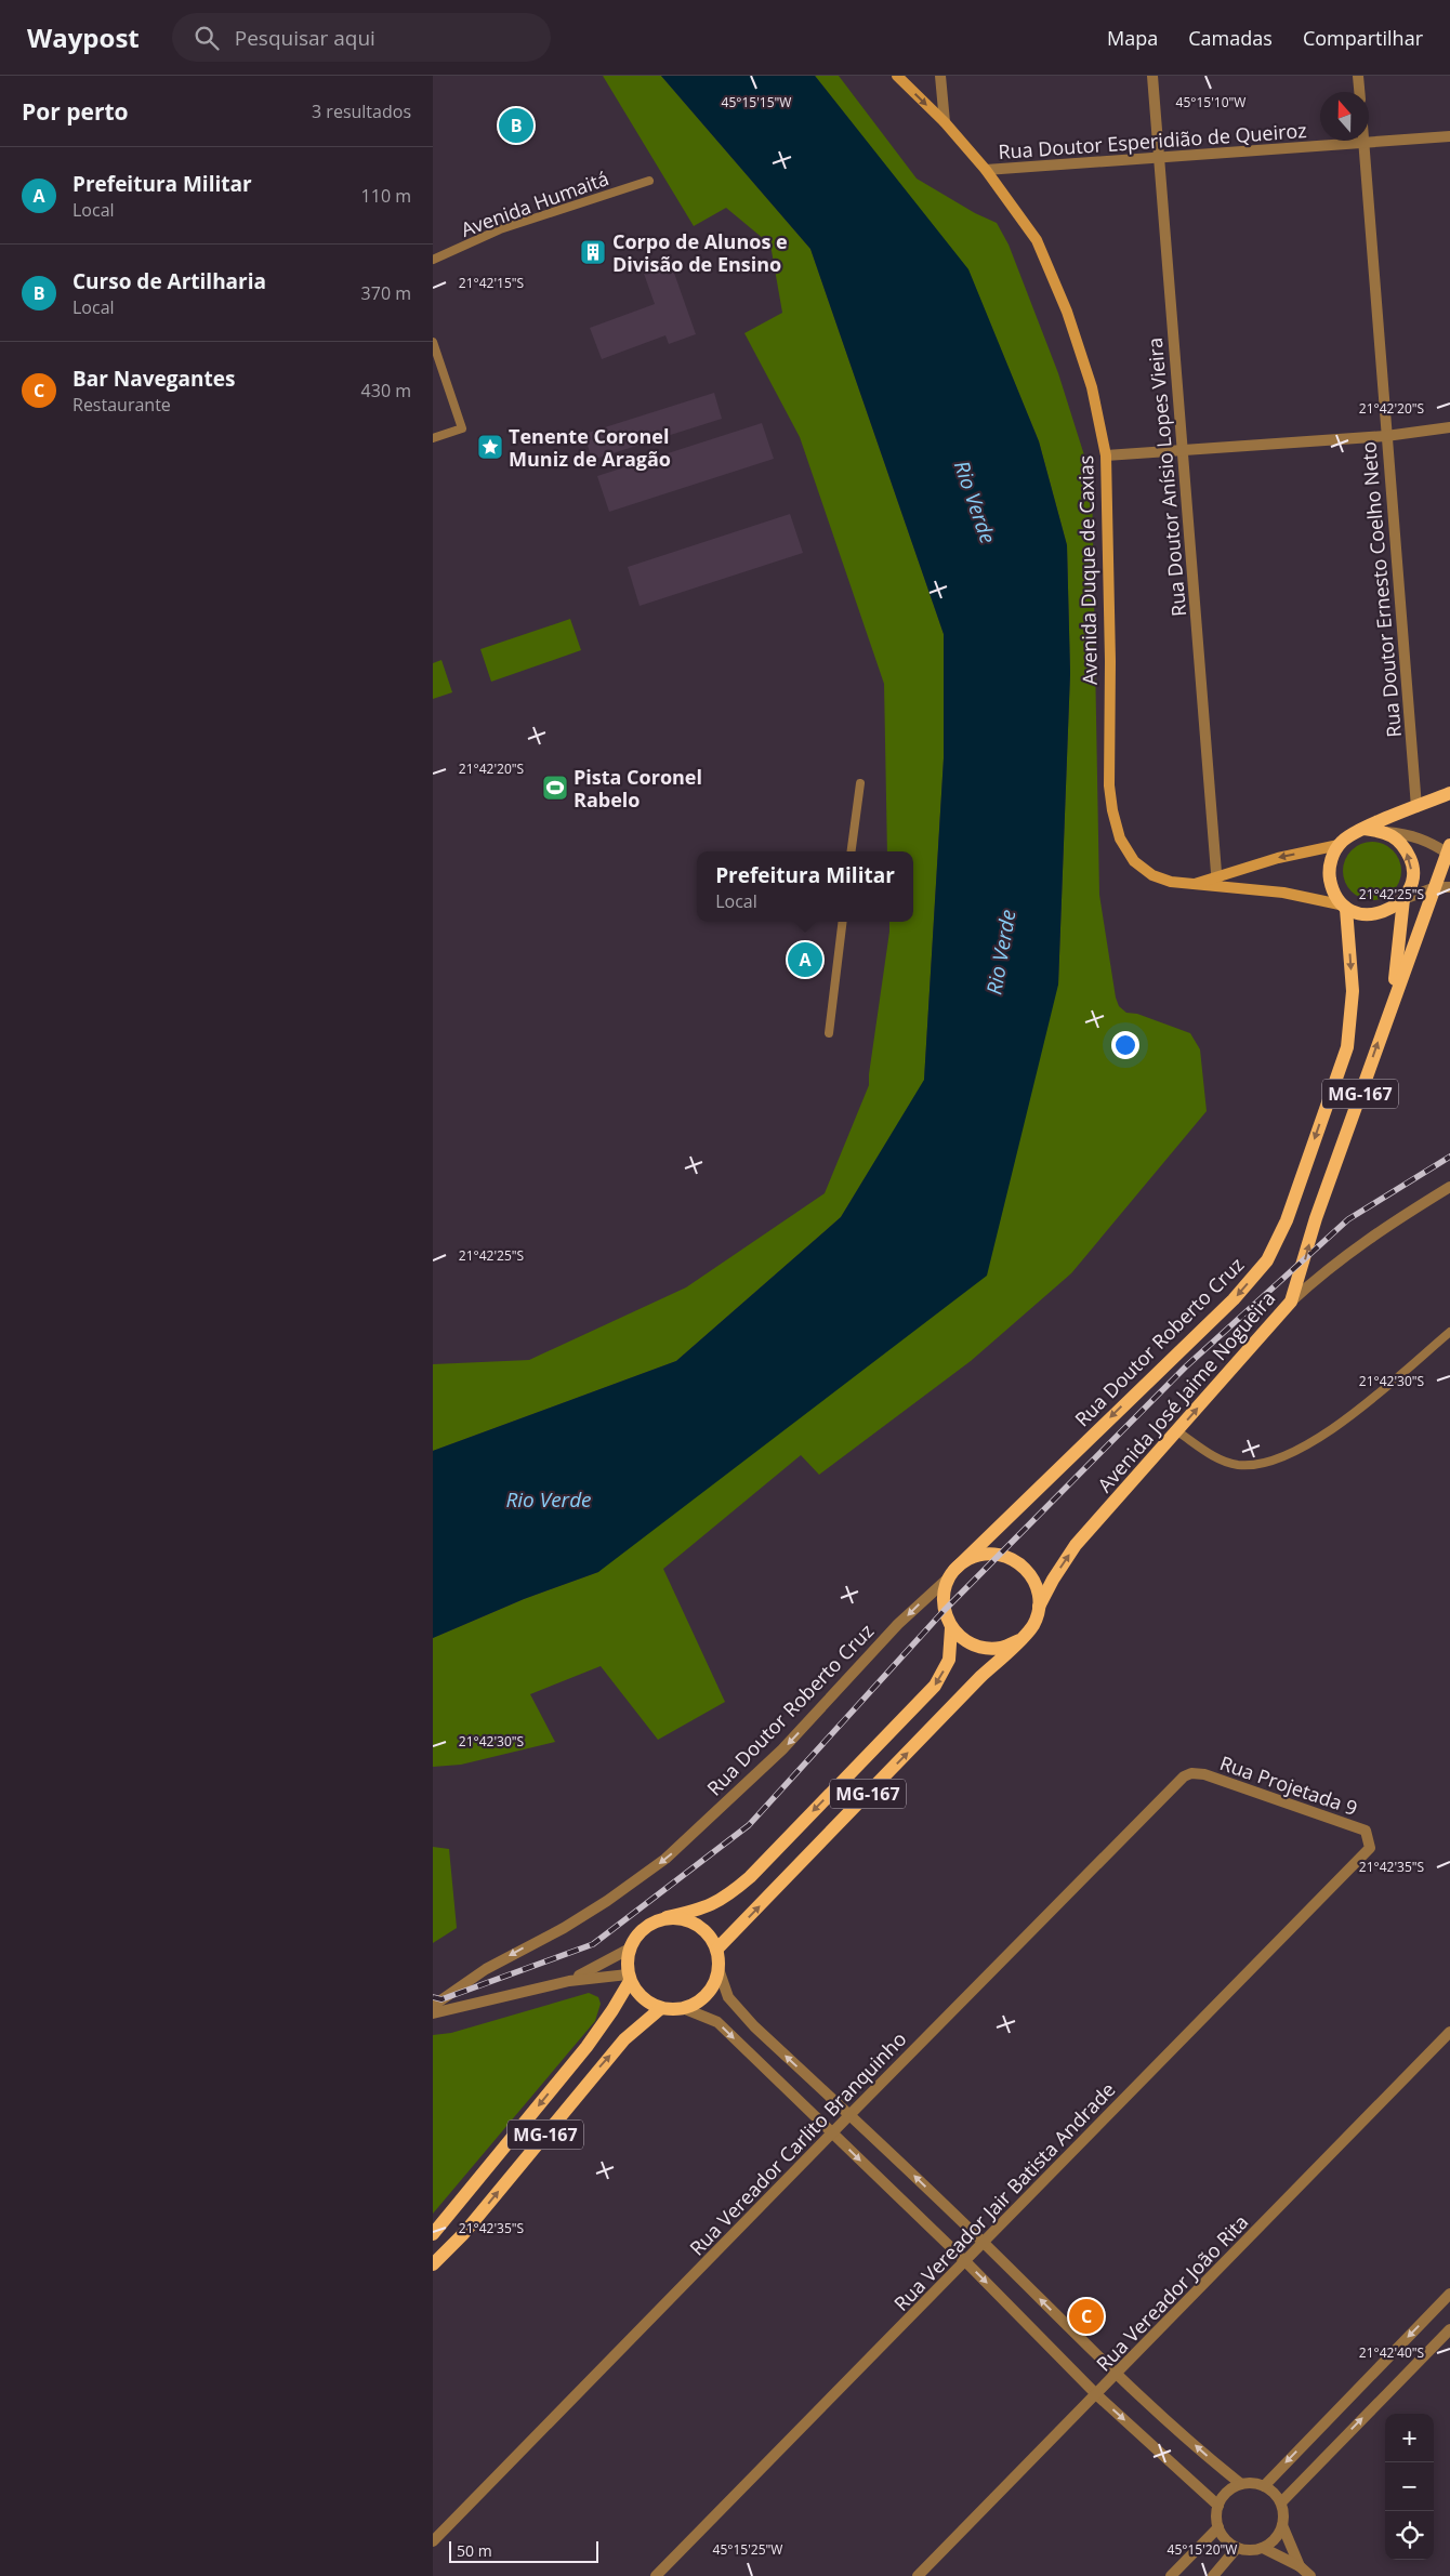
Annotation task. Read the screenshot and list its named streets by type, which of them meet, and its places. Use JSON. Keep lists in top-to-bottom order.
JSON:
{
  "streets": {
    "main road": [
      "Avenida Duque de Caxias",
      "MG-167",
      "Rua Doutor Roberto Cruz",
      "Avenida José Jaime Nogueira"
    ],
    "street": [
      "Rua Doutor Esperidião de Queiroz",
      "Rua Doutor Anísio Lopes Vieira",
      "Rua Doutor Ernesto Coelho Neto",
      "Rua Projetada 9",
      "Rua Vereador Carlito Branquinho",
      "Rua Vereador Jair Batista Andrade",
      "Rua Vereador João Rita"
    ],
    "lane": ["Avenida Humaitá"]
  },
  "crossings": [
    ["Rua Doutor Esperidião de Queiroz", "Rua Doutor Anísio Lopes Vieira"],
    ["Rua Doutor Esperidião de Queiroz", "Avenida Duque de Caxias"],
    ["Rua Doutor Esperidião de Queiroz", "Rua Doutor Ernesto Coelho Neto"],
    ["Rua Doutor Anísio Lopes Vieira", "Avenida Duque de Caxias"],
    ["Avenida Duque de Caxias", "Rua Doutor Ernesto Coelho Neto"],
    ["Avenida Duque de Caxias", "MG-167"],
    ["Avenida Duque de Caxias", "Rua Doutor Roberto Cruz"],
    ["Avenida Duque de Caxias", "Avenida José Jaime Nogueira"],
    ["MG-167", "Rua Doutor Roberto Cruz"],
    ["MG-167", "Avenida José Jaime Nogueira"],
    ["Rua Doutor Roberto Cruz", "Avenida José Jaime Nogueira"],
    ["Rua Projetada 9", "Rua Vereador Carlito Branquinho"],
    ["Rua Projetada 9", "Rua Vereador Jair Batista Andrade"]
  ],
  "water": ["Rio Verde"],
  "places": {
    "building": ["Corpo de Alunos e Divisão de Ensino"],
    "place": ["Tenente Coronel Muniz de Aragão"],
    "sports": ["Pista Coronel Rabelo"]
  },
  "scale_bar": "50 m",
  "north": "top",
  "page": {
    "header": "Waypost",
    "search": "Pesquisar aqui",
    "nav": ["Mapa", "Camadas", "Compartilhar"],
    "heading": ["Por perto", "3 resultados"],
    "pins": ["B", "A", "C"],
    "list": [
      {
        "mark": "A",
        "name": "Prefeitura Militar",
        "note": "Local",
        "value": "110 m"
      },
      {
        "mark": "B",
        "name": "Curso de Artilharia",
        "note": "Local",
        "value": "370 m"
      },
      {
        "mark": "C",
        "name": "Bar Navegantes",
        "note": "Restaurante",
        "value": "430 m"
      }
    ],
    "popup": ["Prefeitura Militar", "Local"],
    "map_buttons": ["+", "−"],
    "scale": "50 m"
  },
  "coordinates": [
    "45°15'15\"W",
    "45°15'10\"W",
    "21°42'15\"S",
    "21°42'20\"S",
    "21°42'25\"S",
    "21°42'30\"S",
    "21°42'35\"S",
    "21°42'40\"S",
    "45°15'25\"W",
    "45°15'20\"W"
  ]
}
